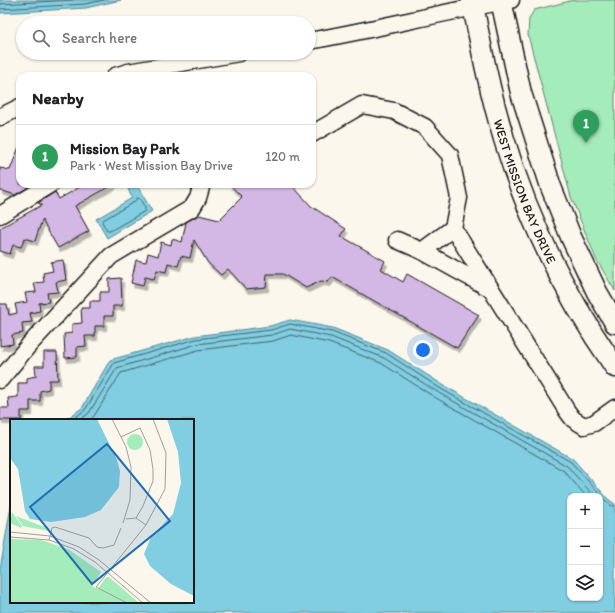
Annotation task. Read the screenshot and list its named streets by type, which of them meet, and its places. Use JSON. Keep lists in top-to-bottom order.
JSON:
{
  "streets": {
    "main road": ["WEST MISSION BAY DRIVE"]
  },
  "page": {
    "search": "Search here",
    "heading": "Nearby",
    "pins": "1",
    "list": [
      {
        "mark": "1",
        "name": "Mission Bay Park",
        "note": "Park · West Mission Bay Drive",
        "value": "120 m"
      }
    ],
    "map_buttons": ["+", "−"]
  }
}
